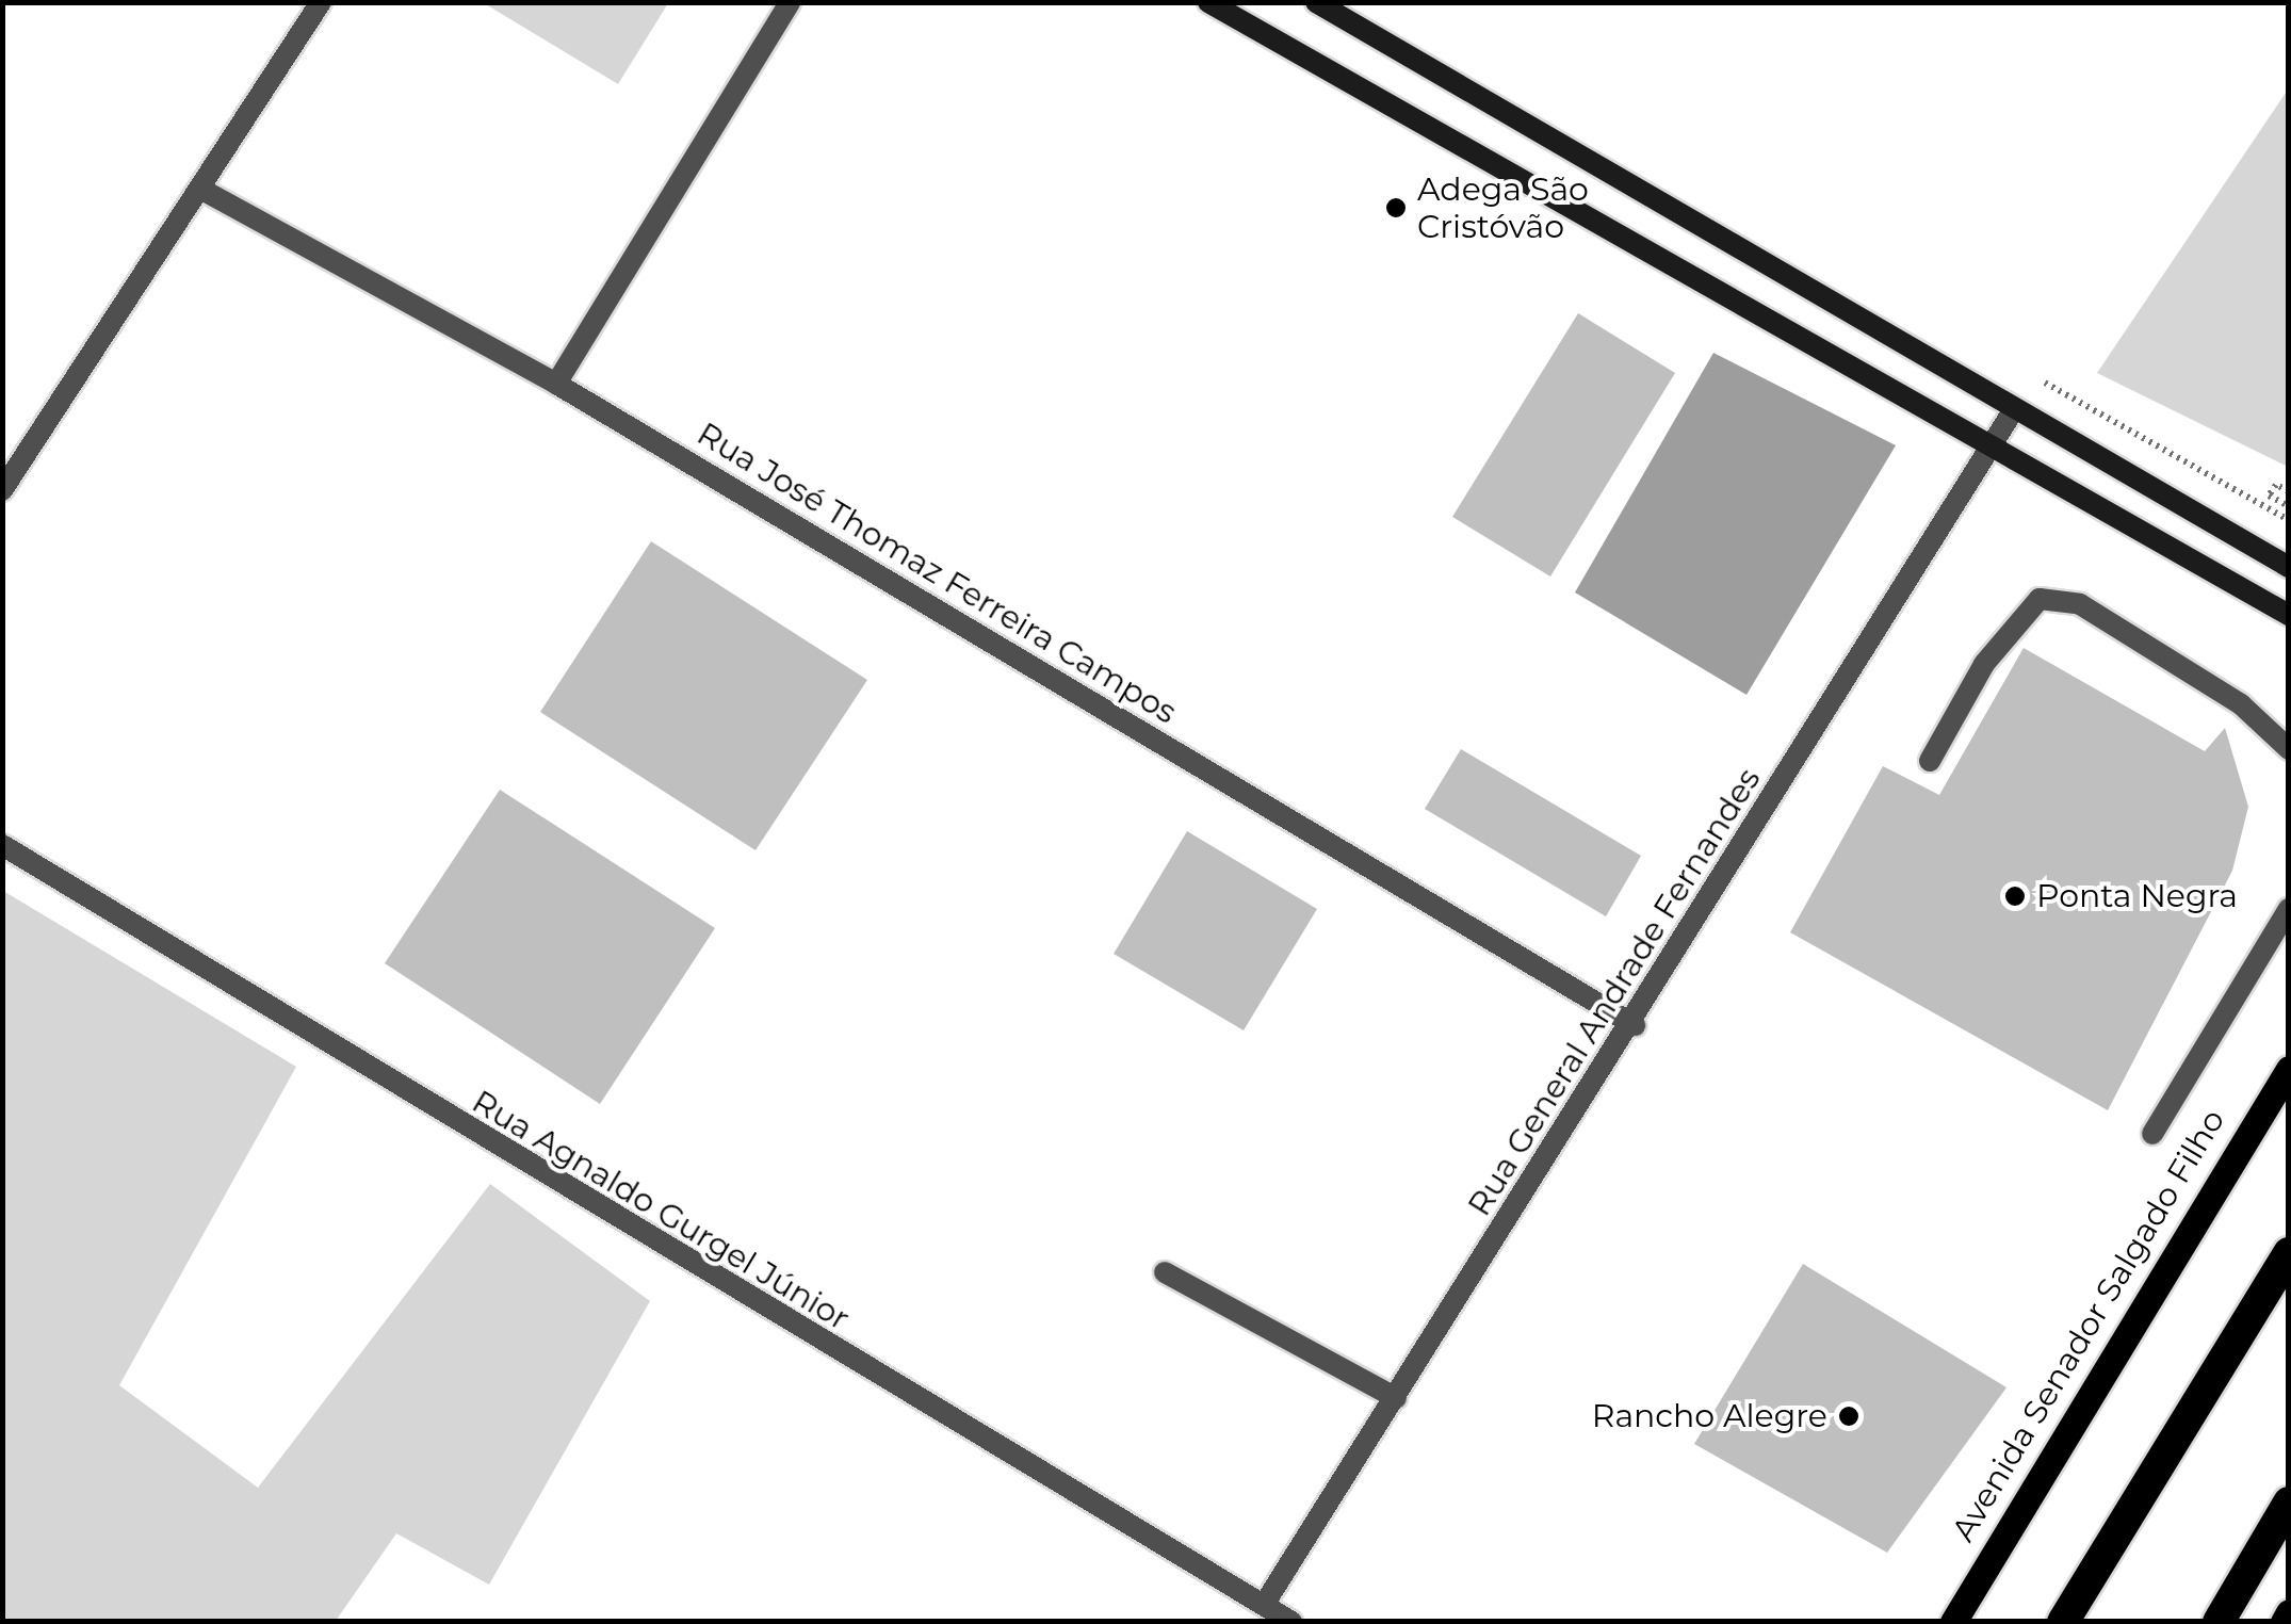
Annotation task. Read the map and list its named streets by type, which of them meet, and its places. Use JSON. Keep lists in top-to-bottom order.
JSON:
{
  "streets": {
    "main road": ["Avenida Senador Salgado Filho"],
    "street": ["Rua José Thomaz Ferreira Campos", "Rua General Andrade Fernandes", "Rua Agnaldo Gurgel Júnior"]
  },
  "crossings": [
    ["Rua José Thomaz Ferreira Campos", "Rua General Andrade Fernandes"],
    ["Rua General Andrade Fernandes", "Rua Agnaldo Gurgel Júnior"]
  ],
  "places": ["Adega São Cristóvão", "Ponta Negra", "Rancho Alegre"]
}
